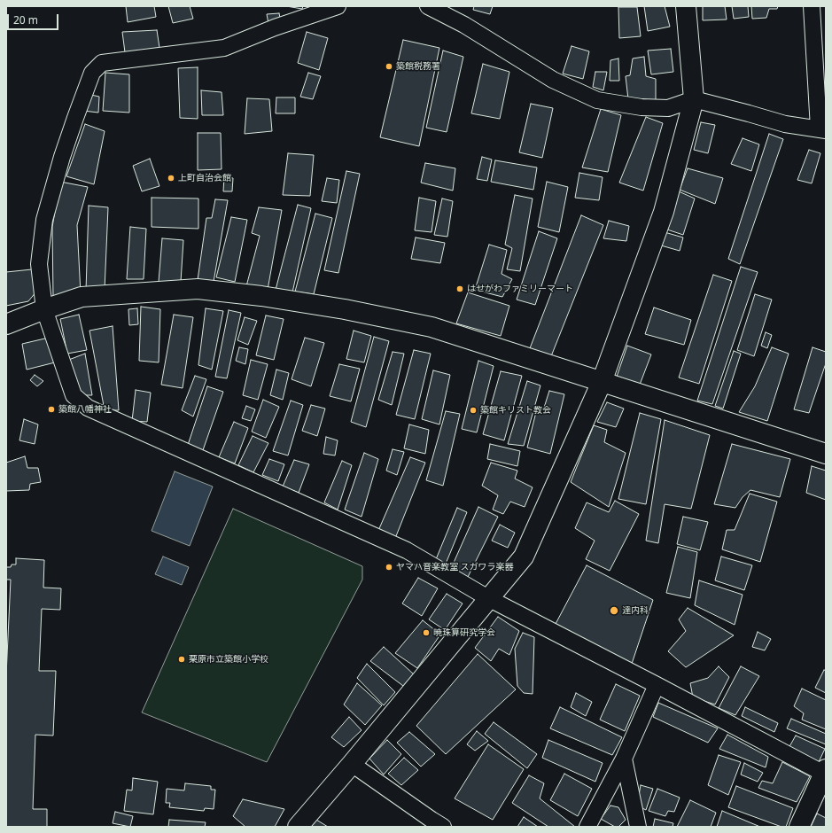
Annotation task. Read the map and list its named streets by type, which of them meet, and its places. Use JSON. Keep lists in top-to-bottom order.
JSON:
{
  "places": [
    "築館税務署",
    "上町自治会館",
    "はせがわファミリーマート",
    "築館八幡神社",
    "築館キリスト教会",
    "ヤマハ音楽教室 スガワラ楽器",
    "達内科",
    "暁珠算研究学会",
    "栗原市立築館小学校"
  ],
  "scale_bar": "20 m"
}
